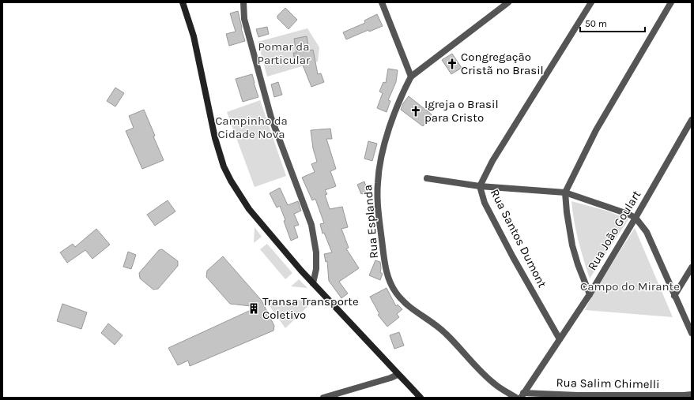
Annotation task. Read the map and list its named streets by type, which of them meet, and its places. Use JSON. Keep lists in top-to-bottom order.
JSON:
{
  "streets": {
    "street": [
      "Rua Esplanda",
      "Rua João Goulart",
      "Rua Santos Dumont",
      "Rua Salim Chimelli"
    ]
  },
  "crossings": [
    ["Rua João Goulart", "Rua Santos Dumont"],
    ["Rua João Goulart", "Rua Salim Chimelli"]
  ],
  "parks": ["Pomar da Particular", "Campinho da Cidade Nova", "Campo do Mirante"],
  "places": {
    "church": ["Congregação Cristã no Brasil", "Igreja o Brasil para Cristo"],
    "building": ["Transa Transporte Coletivo"]
  },
  "scale_bar": "50 m"
}
